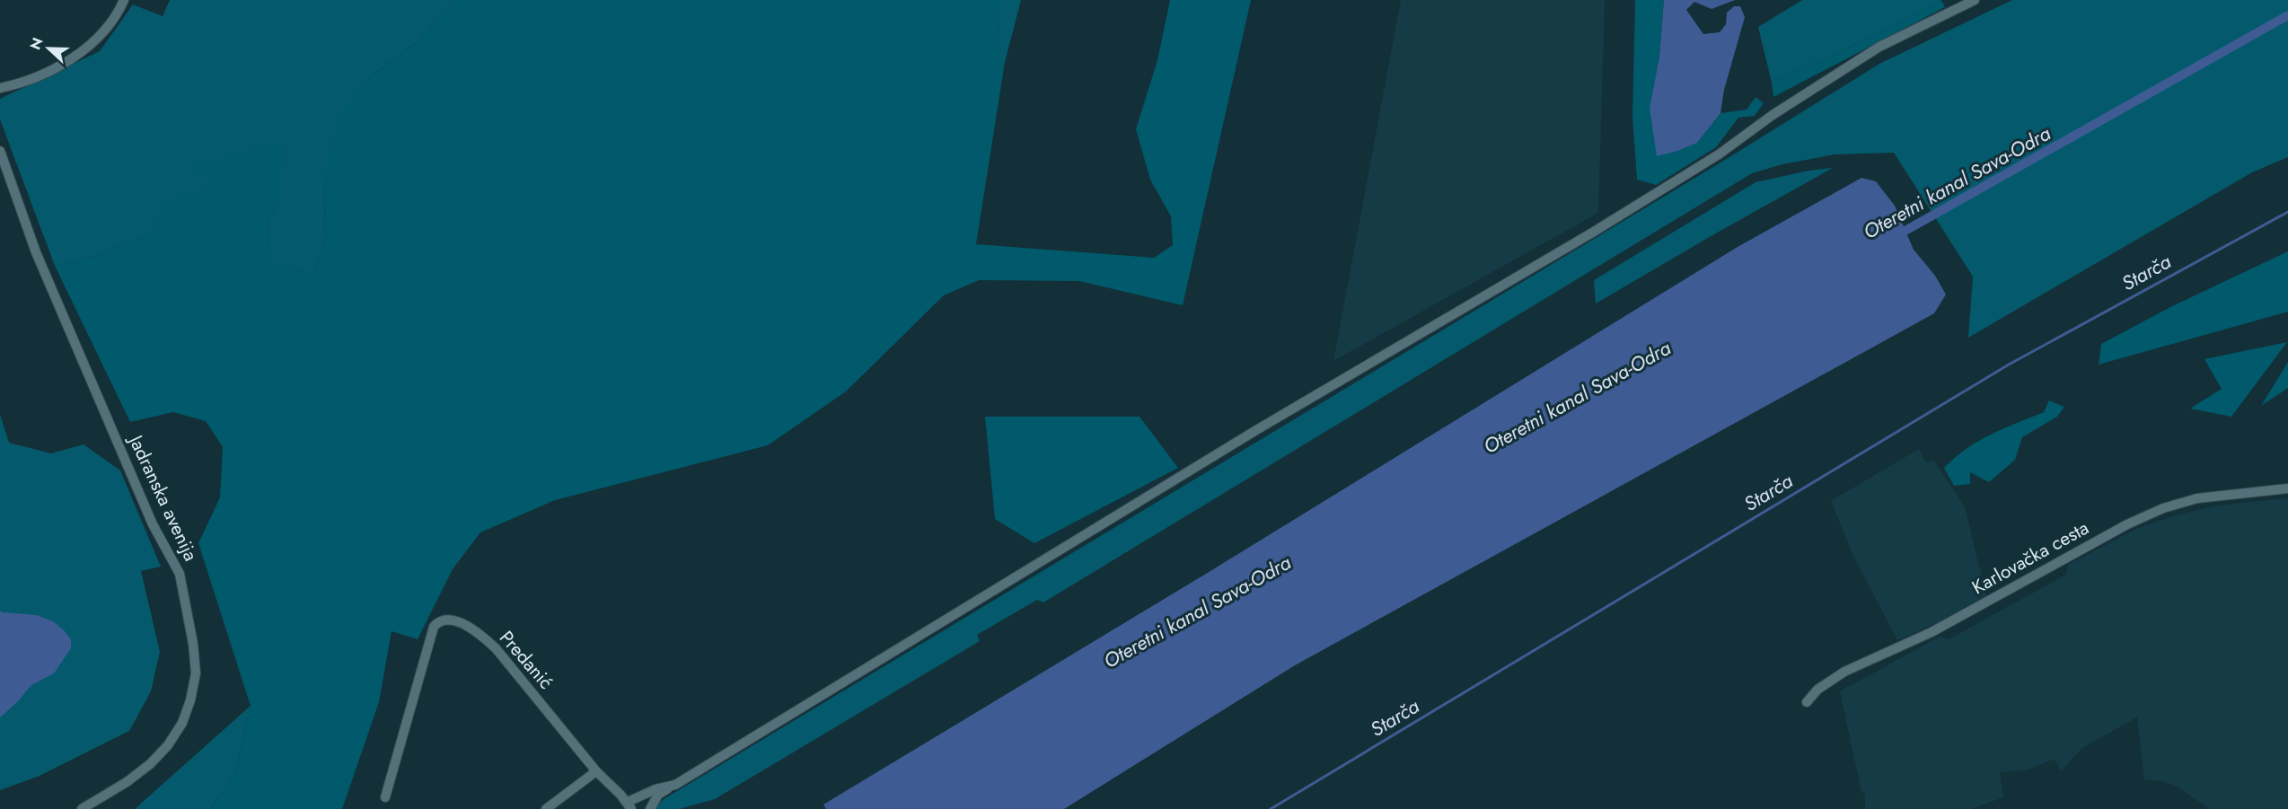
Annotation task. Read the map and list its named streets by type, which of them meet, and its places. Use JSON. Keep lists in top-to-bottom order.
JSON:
{
  "streets": {
    "street": ["Jadranska avenija", "Karlovačka cesta", "Predanić"]
  },
  "water": ["Oteretni kanal Sava-Odra", "Starča"],
  "north": "left"
}
